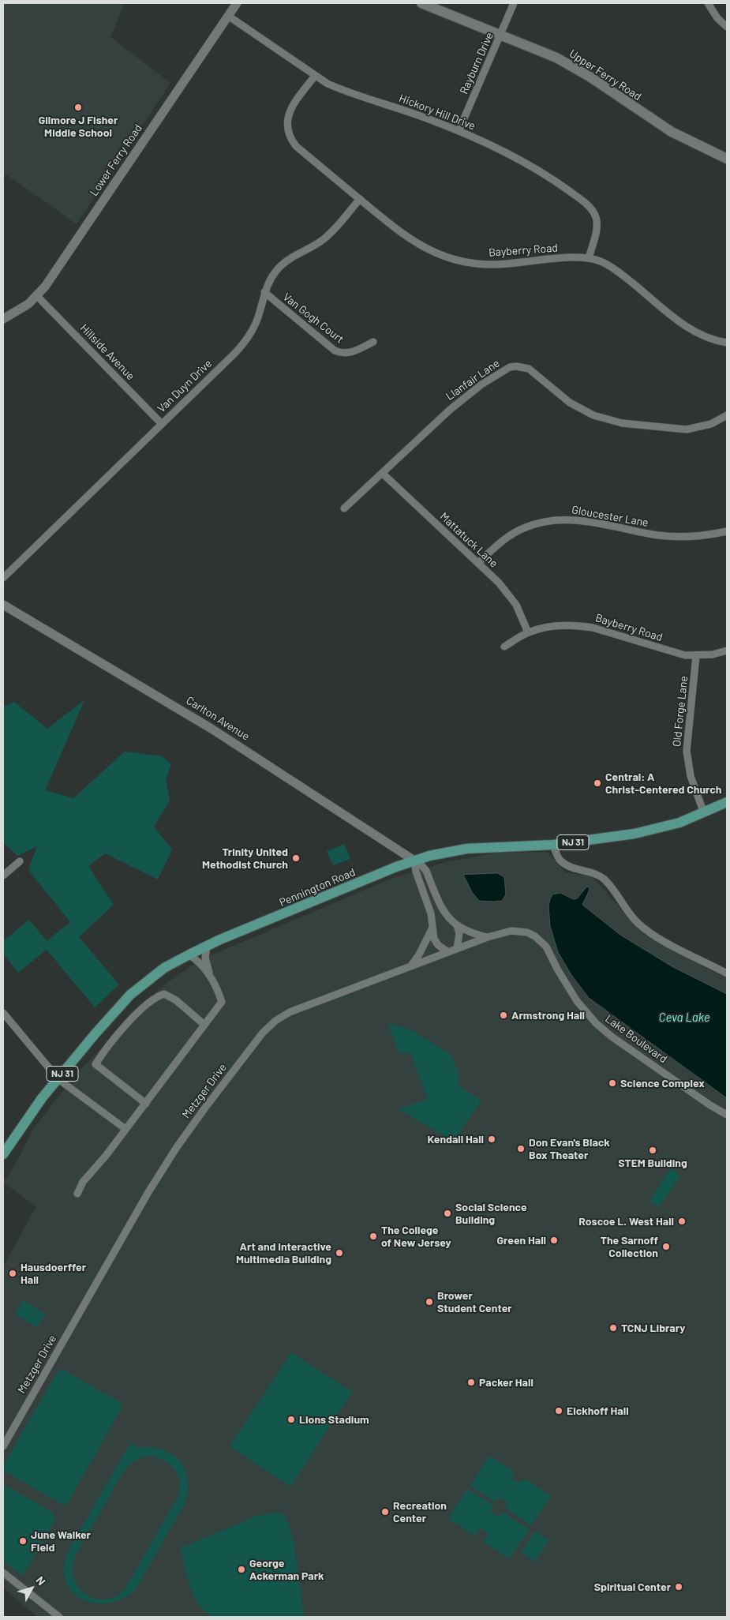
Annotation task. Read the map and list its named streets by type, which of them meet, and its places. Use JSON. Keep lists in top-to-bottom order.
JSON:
{
  "streets": {
    "main road": ["Upper Ferry Road", "NJ 31", "Pennington Road"],
    "street": [
      "Rayburn Drive",
      "Hickory Hill Drive",
      "Lower Ferry Road",
      "Bayberry Road",
      "Van Gogh Court",
      "Hillside Avenue",
      "Llanfair Lane",
      "Van Duyn Drive",
      "Gloucester Lane",
      "Mattatuck Lane",
      "Old Forge Lane",
      "Carlton Avenue",
      "Lake Boulevard",
      "Metzger Drive"
    ]
  },
  "crossings": [
    ["Rayburn Drive", "Upper Ferry Road"],
    ["Rayburn Drive", "Hickory Hill Drive"],
    ["Hickory Hill Drive", "Lower Ferry Road"],
    ["Hickory Hill Drive", "Bayberry Road"],
    ["Lower Ferry Road", "Hillside Avenue"],
    ["Bayberry Road", "Van Duyn Drive"],
    ["Bayberry Road", "Mattatuck Lane"],
    ["Bayberry Road", "Old Forge Lane"],
    ["Van Gogh Court", "Van Duyn Drive"],
    ["Hillside Avenue", "Van Duyn Drive"],
    ["Llanfair Lane", "Mattatuck Lane"],
    ["Gloucester Lane", "Mattatuck Lane"],
    ["Old Forge Lane", "Pennington Road"],
    ["Carlton Avenue", "Pennington Road"],
    ["Lake Boulevard", "Metzger Drive"]
  ],
  "water": ["Ceva Lake"],
  "places": [
    "Gilmore J Fisher Middle School",
    "Central: A Christ-Centered Church",
    "Trinity United Methodist Church",
    "Armstrong Hall",
    "Science Complex",
    "Kendall Hall",
    "Don Evan's Black Box Theater",
    "STEM Building",
    "Social Science Building",
    "Roscoe L. West Hall",
    "The College of New Jersey",
    "Green Hall",
    "The Sarnoff Collection",
    "Art and Interactive Multimedia Building",
    "Hausdoerffer Hall",
    "Brower Student Center",
    "TCNJ Library",
    "Packer Hall",
    "Eickhoff Hall",
    "Lions Stadium",
    "Recreation Center",
    "June Walker Field",
    "George Ackerman Park",
    "Spiritual Center"
  ],
  "north": "top right"
}
